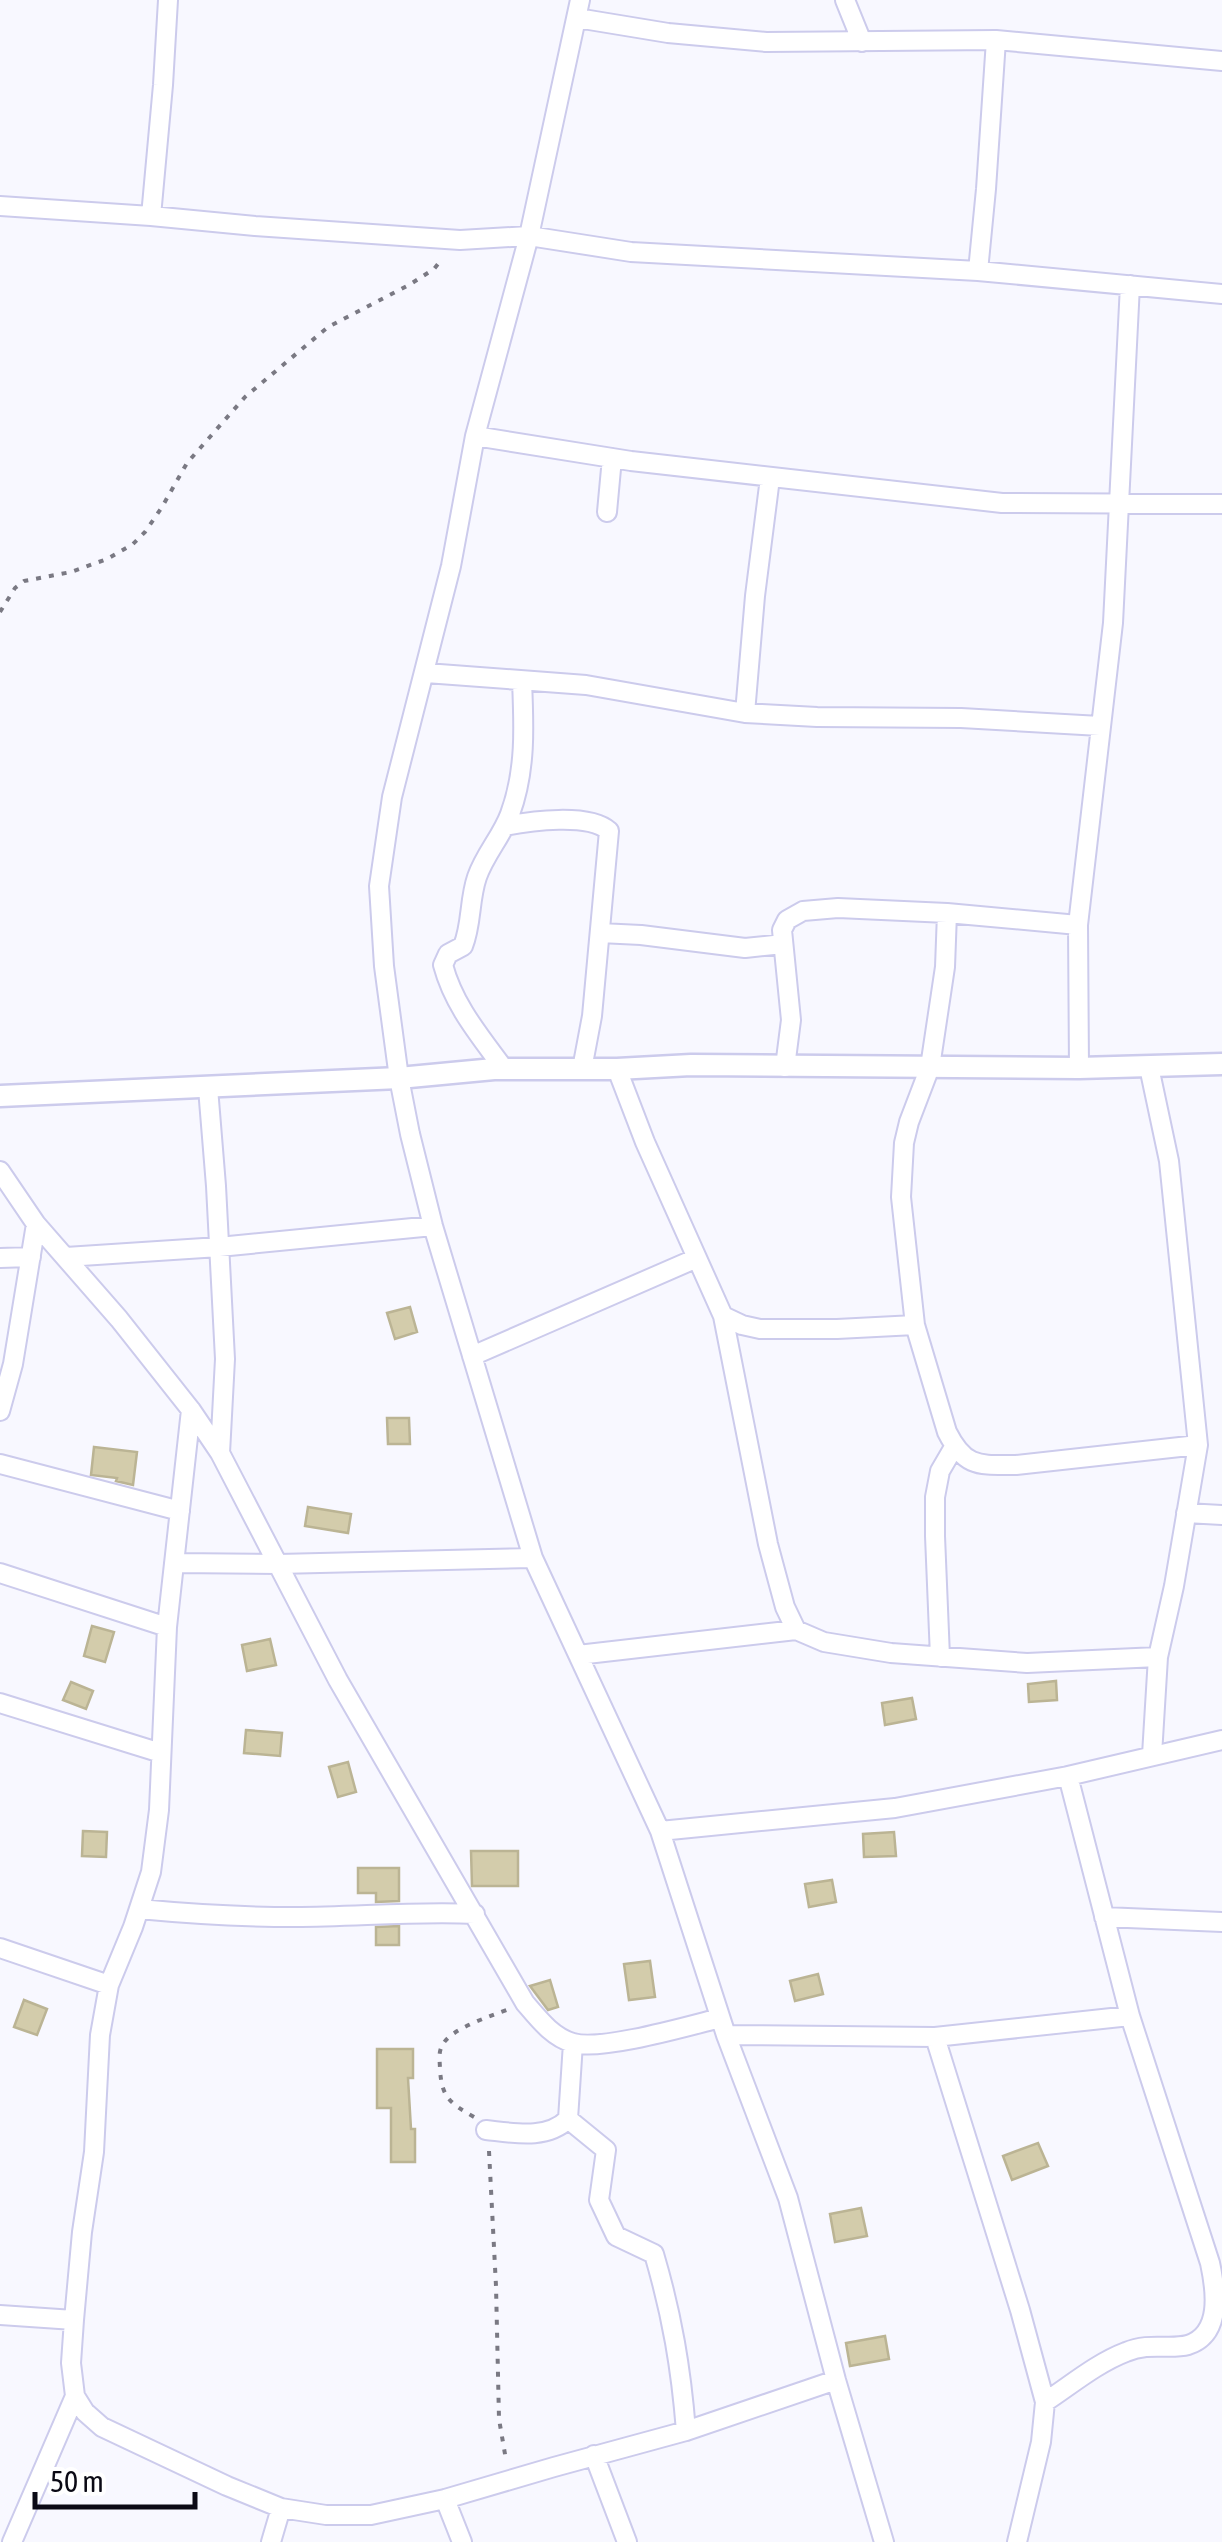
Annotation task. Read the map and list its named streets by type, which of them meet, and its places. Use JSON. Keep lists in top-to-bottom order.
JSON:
{
  "scale_bar": "50 m"
}
